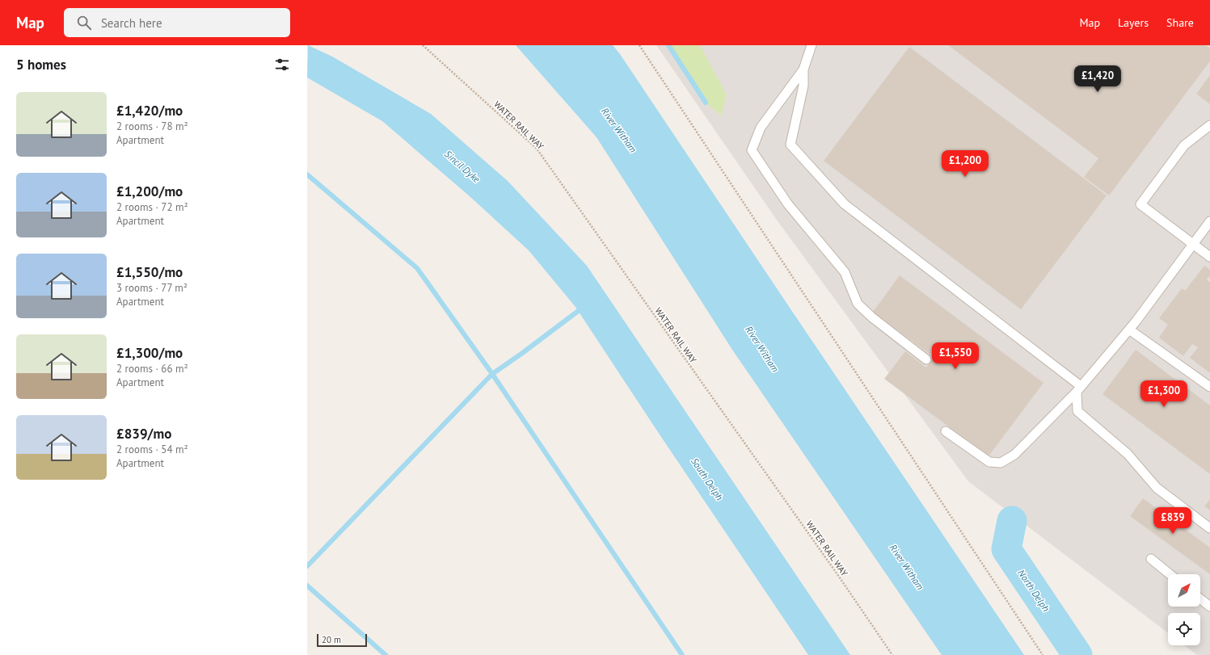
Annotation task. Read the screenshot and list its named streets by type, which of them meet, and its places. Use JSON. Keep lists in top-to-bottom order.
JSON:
{
  "streets": {
    "path": ["WATER RAIL WAY"]
  },
  "water": [
    "River Witham",
    "Sincil Dyke",
    "South Delph",
    "North Delph"
  ],
  "scale_bar": "20 m",
  "north": "top right",
  "page": {
    "header": "Map",
    "search": "Search here",
    "nav": ["Map", "Layers", "Share"],
    "heading": "5 homes",
    "price": [
      "£1,420",
      "£1,200",
      "£1,550",
      "£1,300",
      "£839"
    ],
    "list": [
      {
        "name": "£1,420/mo",
        "note": "2 rooms · 78 m² · Apartment"
      },
      {
        "name": "£1,200/mo",
        "note": "2 rooms · 72 m² · Apartment"
      },
      {
        "name": "£1,550/mo",
        "note": "3 rooms · 77 m² · Apartment"
      },
      {
        "name": "£1,300/mo",
        "note": "2 rooms · 66 m² · Apartment"
      },
      {
        "name": "£839/mo",
        "note": "2 rooms · 54 m² · Apartment"
      }
    ],
    "scale": "20 m"
  }
}
